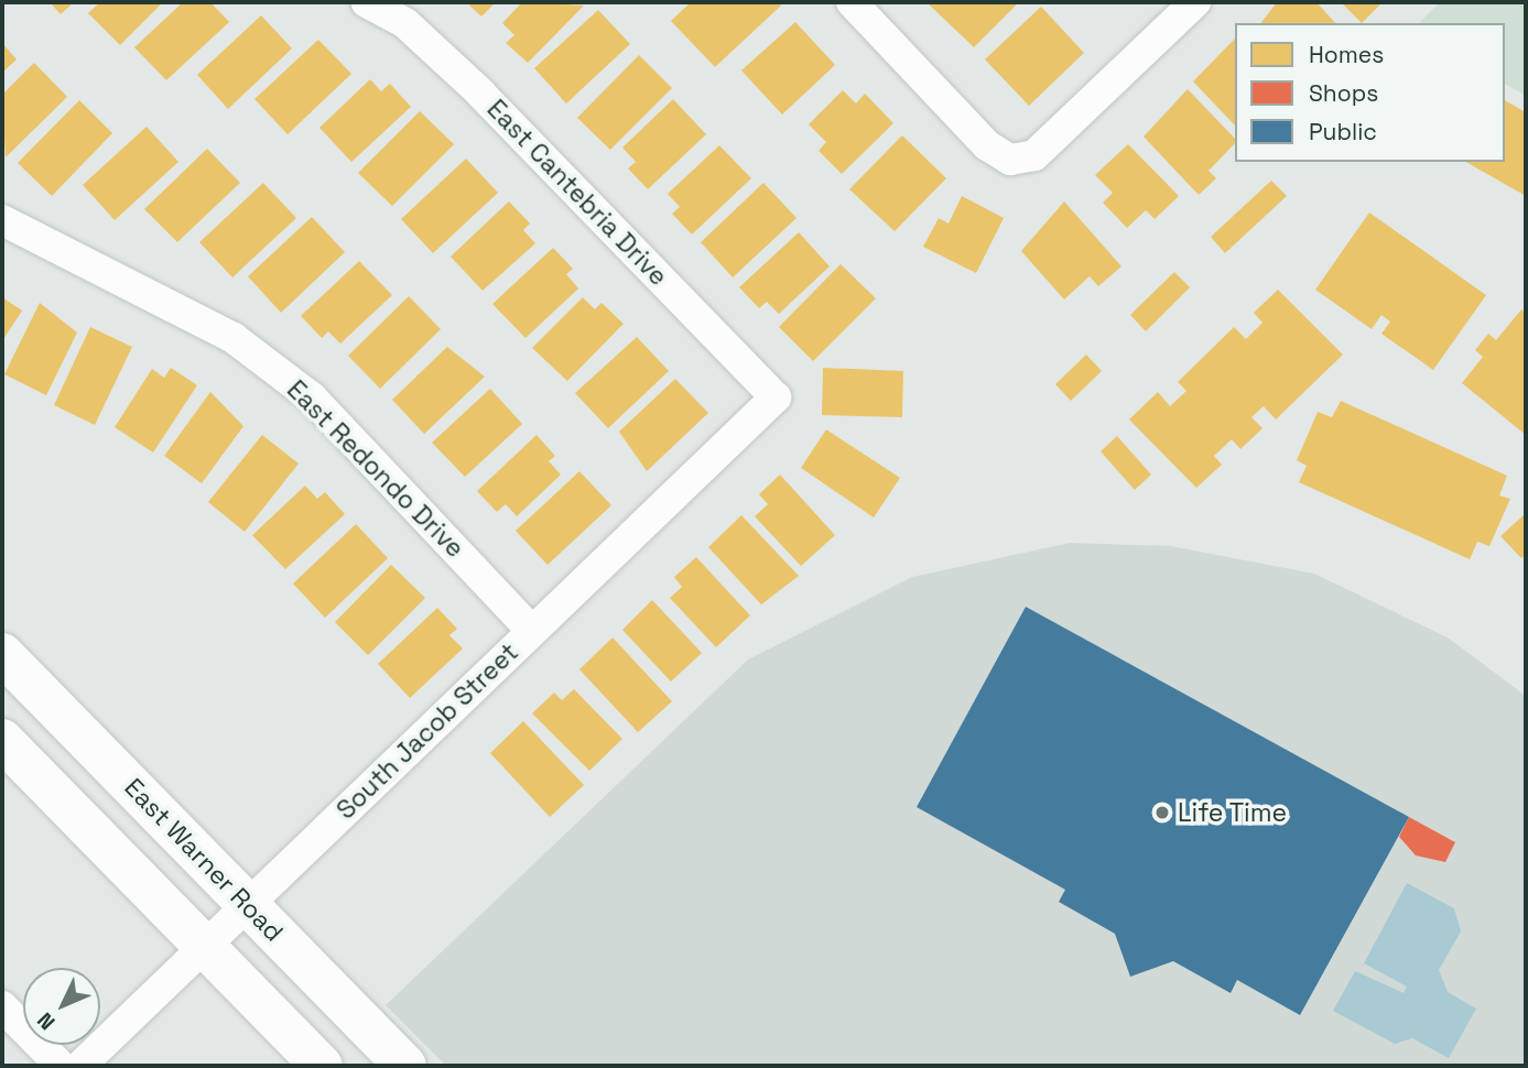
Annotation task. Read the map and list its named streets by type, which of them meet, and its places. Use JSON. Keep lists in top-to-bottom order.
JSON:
{
  "streets": {
    "main road": ["East Warner Road"],
    "street": ["East Cantebria Drive", "East Redondo Drive", "South Jacob Street"]
  },
  "crossings": [
    ["East Cantebria Drive", "South Jacob Street"],
    ["East Redondo Drive", "South Jacob Street"],
    ["South Jacob Street", "East Warner Road"]
  ],
  "places": ["Life Time"],
  "legend": ["Homes", "Shops", "Public"],
  "north": "bottom left"
}
